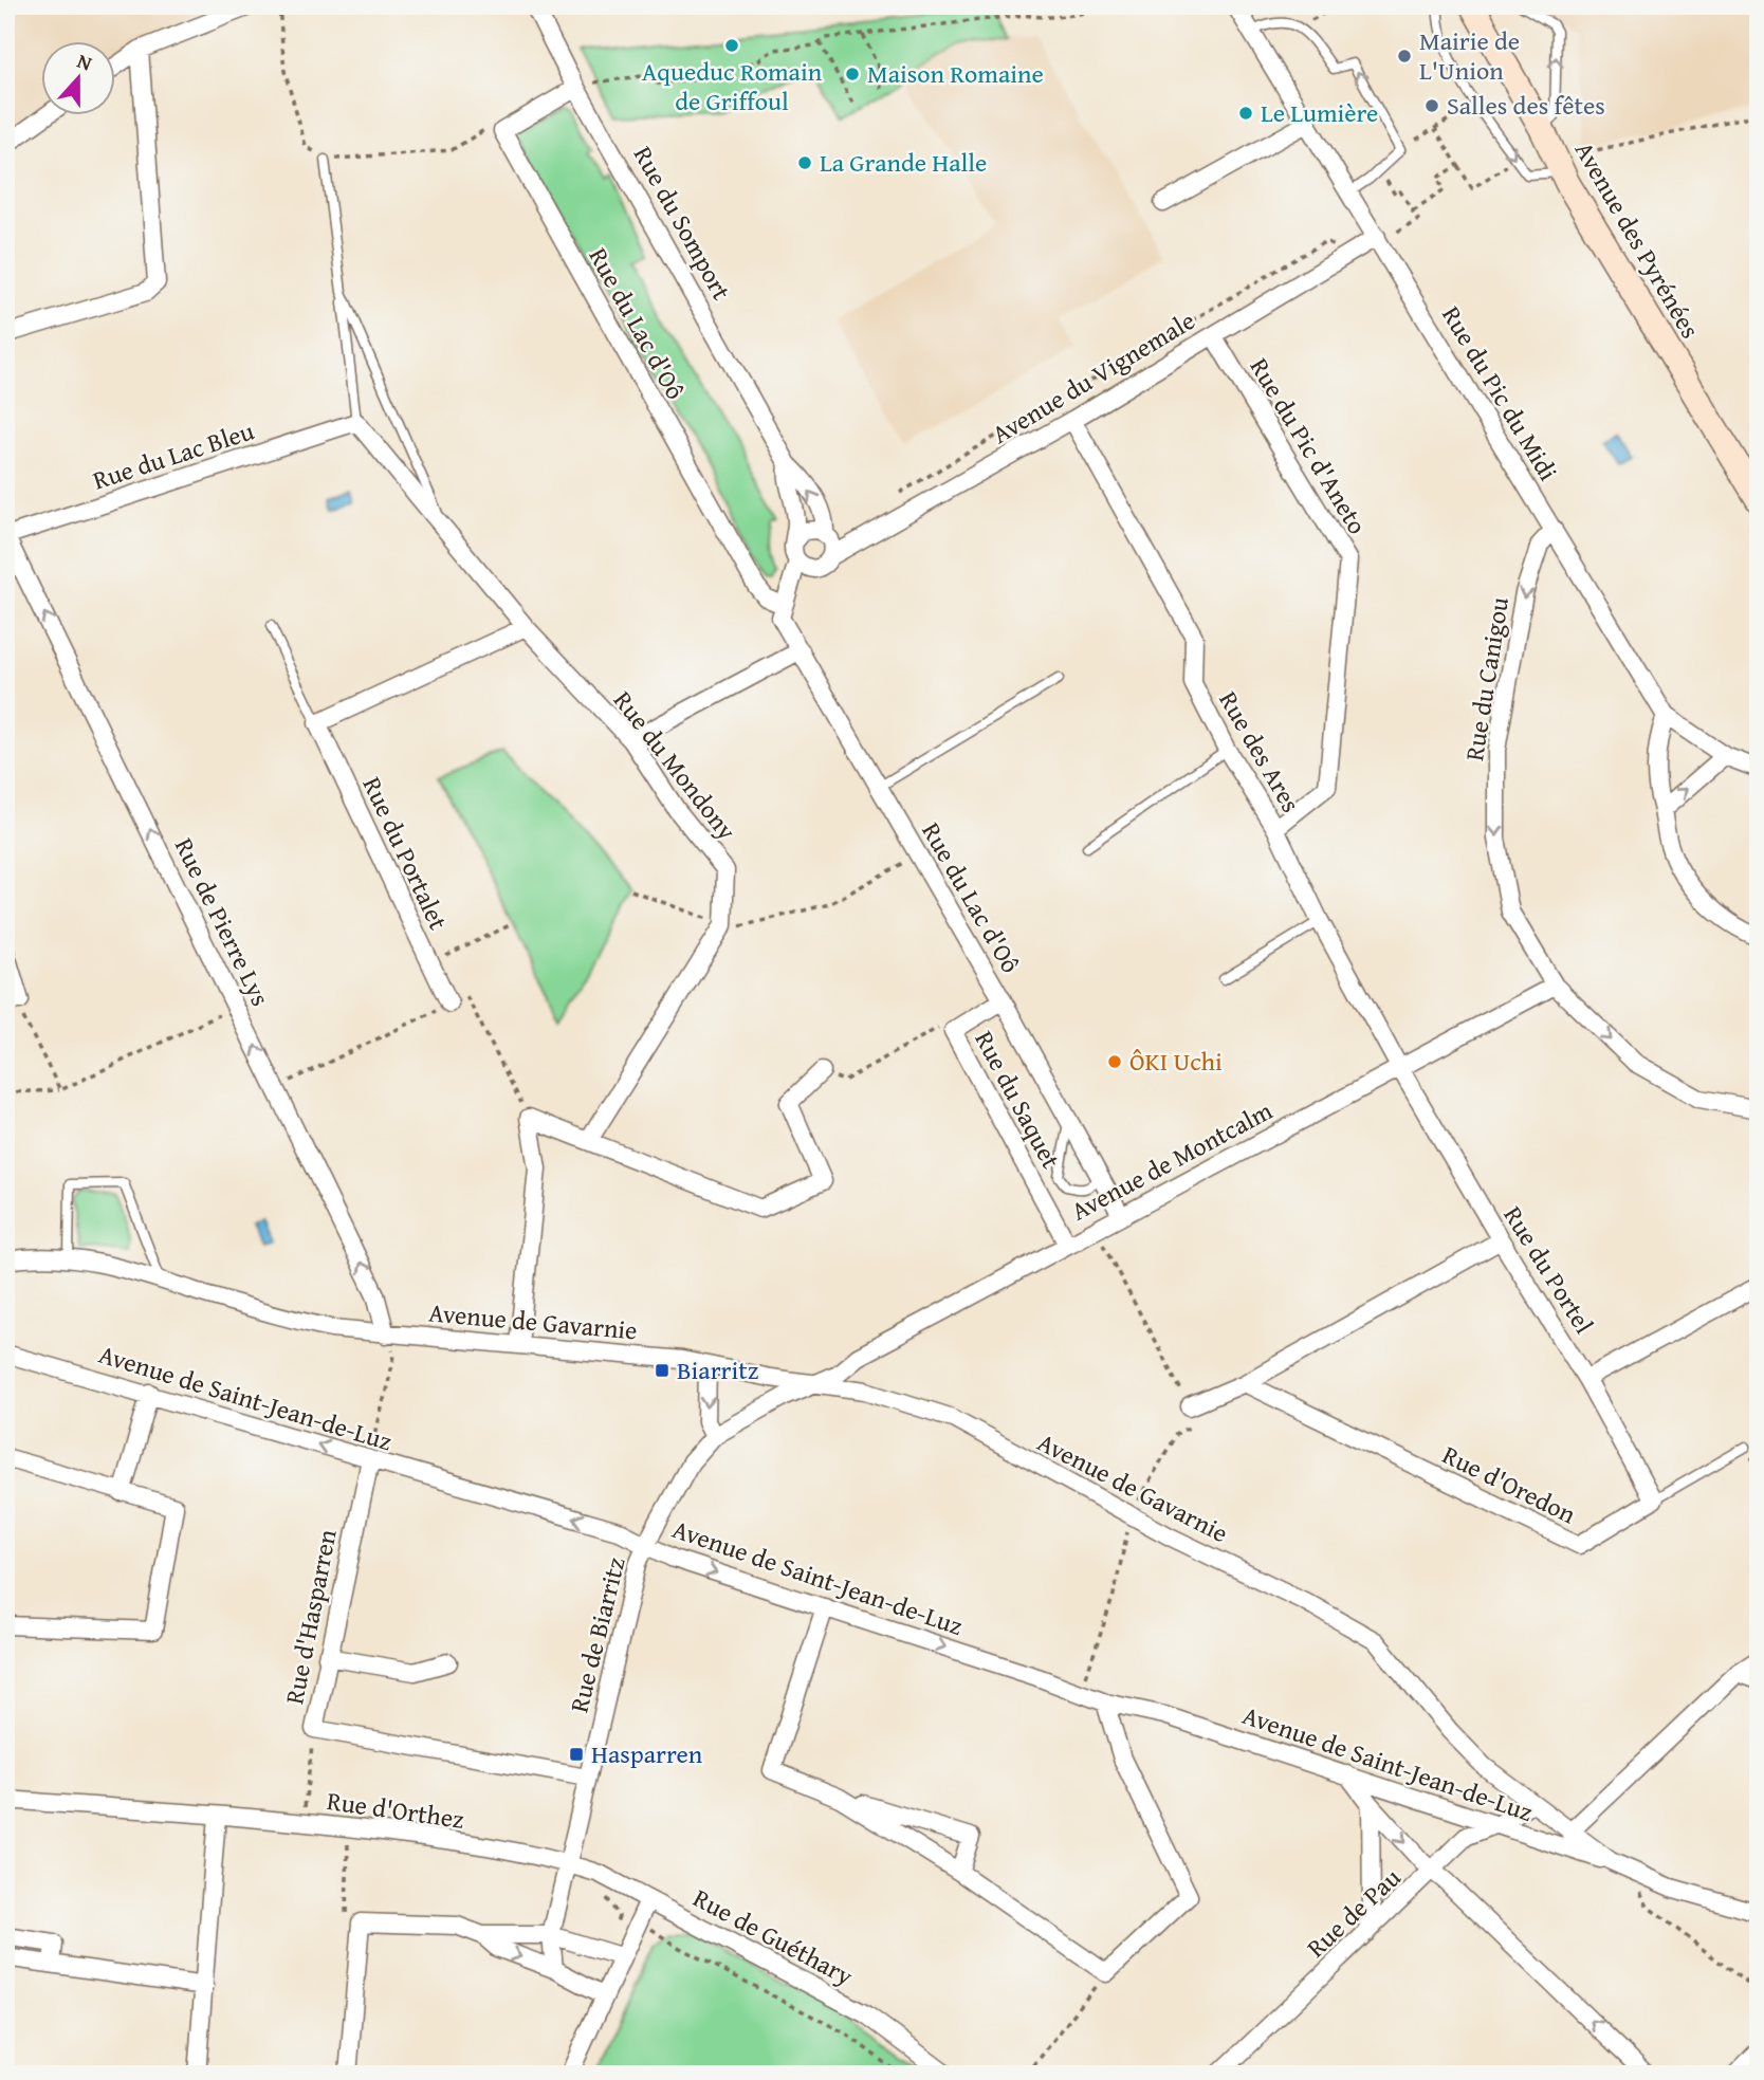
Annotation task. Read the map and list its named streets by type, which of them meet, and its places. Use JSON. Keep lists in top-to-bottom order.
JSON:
{
  "streets": {
    "main road": ["Avenue des Pyrénées"],
    "street": [
      "Rue du Somport",
      "Rue du Lac d'Oô",
      "Avenue du Vignemale",
      "Rue du Pic du Midi",
      "Rue du Pic d'Aneto",
      "Rue du Lac Bleu",
      "Rue du Canigou",
      "Rue des Ares",
      "Rue du Mondony",
      "Rue du Portalet",
      "Rue de Pierre Lys",
      "Rue du Saquet",
      "Avenue de Montcalm",
      "Rue du Portel",
      "Avenue de Gavarnie",
      "Avenue de Saint-Jean-de-Luz",
      "Rue d'Oredon",
      "Rue d'Hasparren",
      "Rue de Biarritz",
      "Rue d'Orthez",
      "Rue de Pau",
      "Rue de Guéthary"
    ]
  },
  "crossings": [
    ["Rue du Somport", "Avenue du Vignemale"],
    ["Rue du Lac d'Oô", "Rue du Saquet"],
    ["Rue du Lac d'Oô", "Avenue de Montcalm"],
    ["Avenue du Vignemale", "Rue du Pic du Midi"],
    ["Avenue du Vignemale", "Rue du Pic d'Aneto"],
    ["Avenue du Vignemale", "Rue des Ares"],
    ["Rue du Pic du Midi", "Rue du Canigou"],
    ["Rue du Pic d'Aneto", "Rue des Ares"],
    ["Rue du Lac Bleu", "Rue du Mondony"],
    ["Rue du Lac Bleu", "Rue de Pierre Lys"],
    ["Rue du Canigou", "Avenue de Montcalm"],
    ["Rue des Ares", "Avenue de Montcalm"],
    ["Rue des Ares", "Rue du Portel"],
    ["Rue de Pierre Lys", "Avenue de Gavarnie"],
    ["Rue du Saquet", "Avenue de Montcalm"],
    ["Avenue de Montcalm", "Rue du Portel"],
    ["Avenue de Montcalm", "Avenue de Gavarnie"],
    ["Avenue de Montcalm", "Rue de Biarritz"],
    ["Rue du Portel", "Rue d'Oredon"],
    ["Avenue de Gavarnie", "Avenue de Saint-Jean-de-Luz"],
    ["Avenue de Gavarnie", "Rue de Biarritz"],
    ["Avenue de Gavarnie", "Rue de Pau"],
    ["Avenue de Saint-Jean-de-Luz", "Rue d'Hasparren"],
    ["Avenue de Saint-Jean-de-Luz", "Rue de Biarritz"],
    ["Avenue de Saint-Jean-de-Luz", "Rue de Pau"],
    ["Rue d'Hasparren", "Rue de Biarritz"],
    ["Rue de Biarritz", "Rue d'Orthez"],
    ["Rue de Biarritz", "Rue de Guéthary"],
    ["Rue d'Orthez", "Rue de Guéthary"]
  ],
  "one_way": ["Rue du Canigou", "Rue de Pierre Lys"],
  "places": {
    "other": [
      "Aqueduc Romain de Griffoul",
      "Mairie de L'Union",
      "Maison Romaine",
      "Salles des fêtes",
      "Le Lumière",
      "La Grande Halle",
      "ÔKI Uchi"
    ],
    "transit": ["Biarritz", "Hasparren"]
  },
  "north": "top"
}
